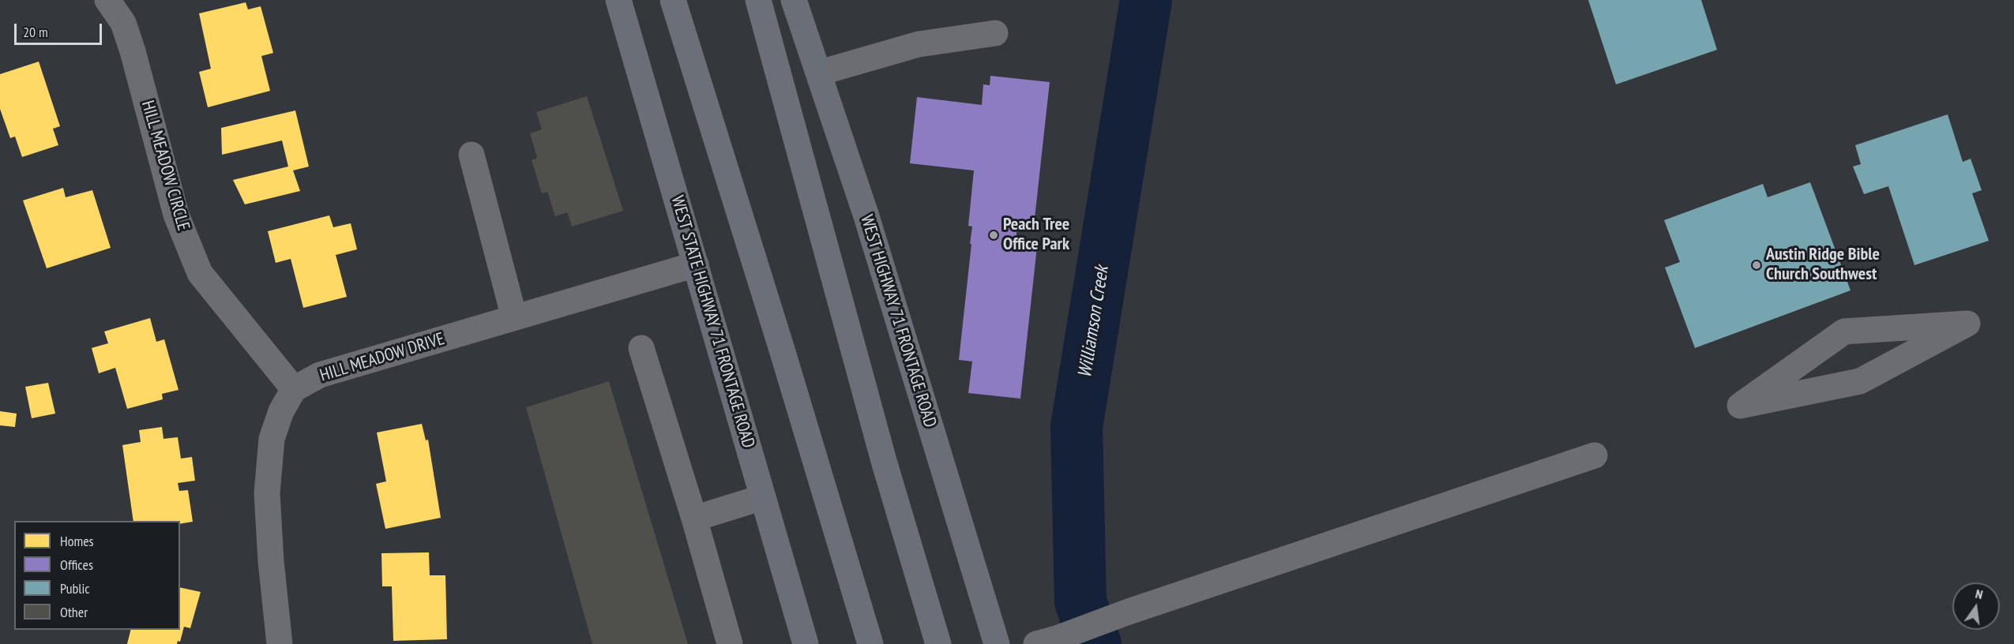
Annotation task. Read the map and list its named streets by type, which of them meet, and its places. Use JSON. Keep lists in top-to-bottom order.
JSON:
{
  "streets": {
    "main road": ["WEST HIGHWAY 71 FRONTAGE ROAD", "WEST STATE HIGHWAY 71 FRONTAGE ROAD"],
    "street": ["HILL MEADOW CIRCLE", "HILL MEADOW DRIVE"]
  },
  "crossings": [
    ["HILL MEADOW CIRCLE", "HILL MEADOW DRIVE"],
    ["WEST STATE HIGHWAY 71 FRONTAGE ROAD", "HILL MEADOW DRIVE"]
  ],
  "water": ["Williamson Creek"],
  "places": ["Peach Tree Office Park", "Austin Ridge Bible Church Southwest"],
  "legend": [
    "Homes",
    "Offices",
    "Public",
    "Other"
  ],
  "scale_bar": "20 m",
  "north": "top"
}
